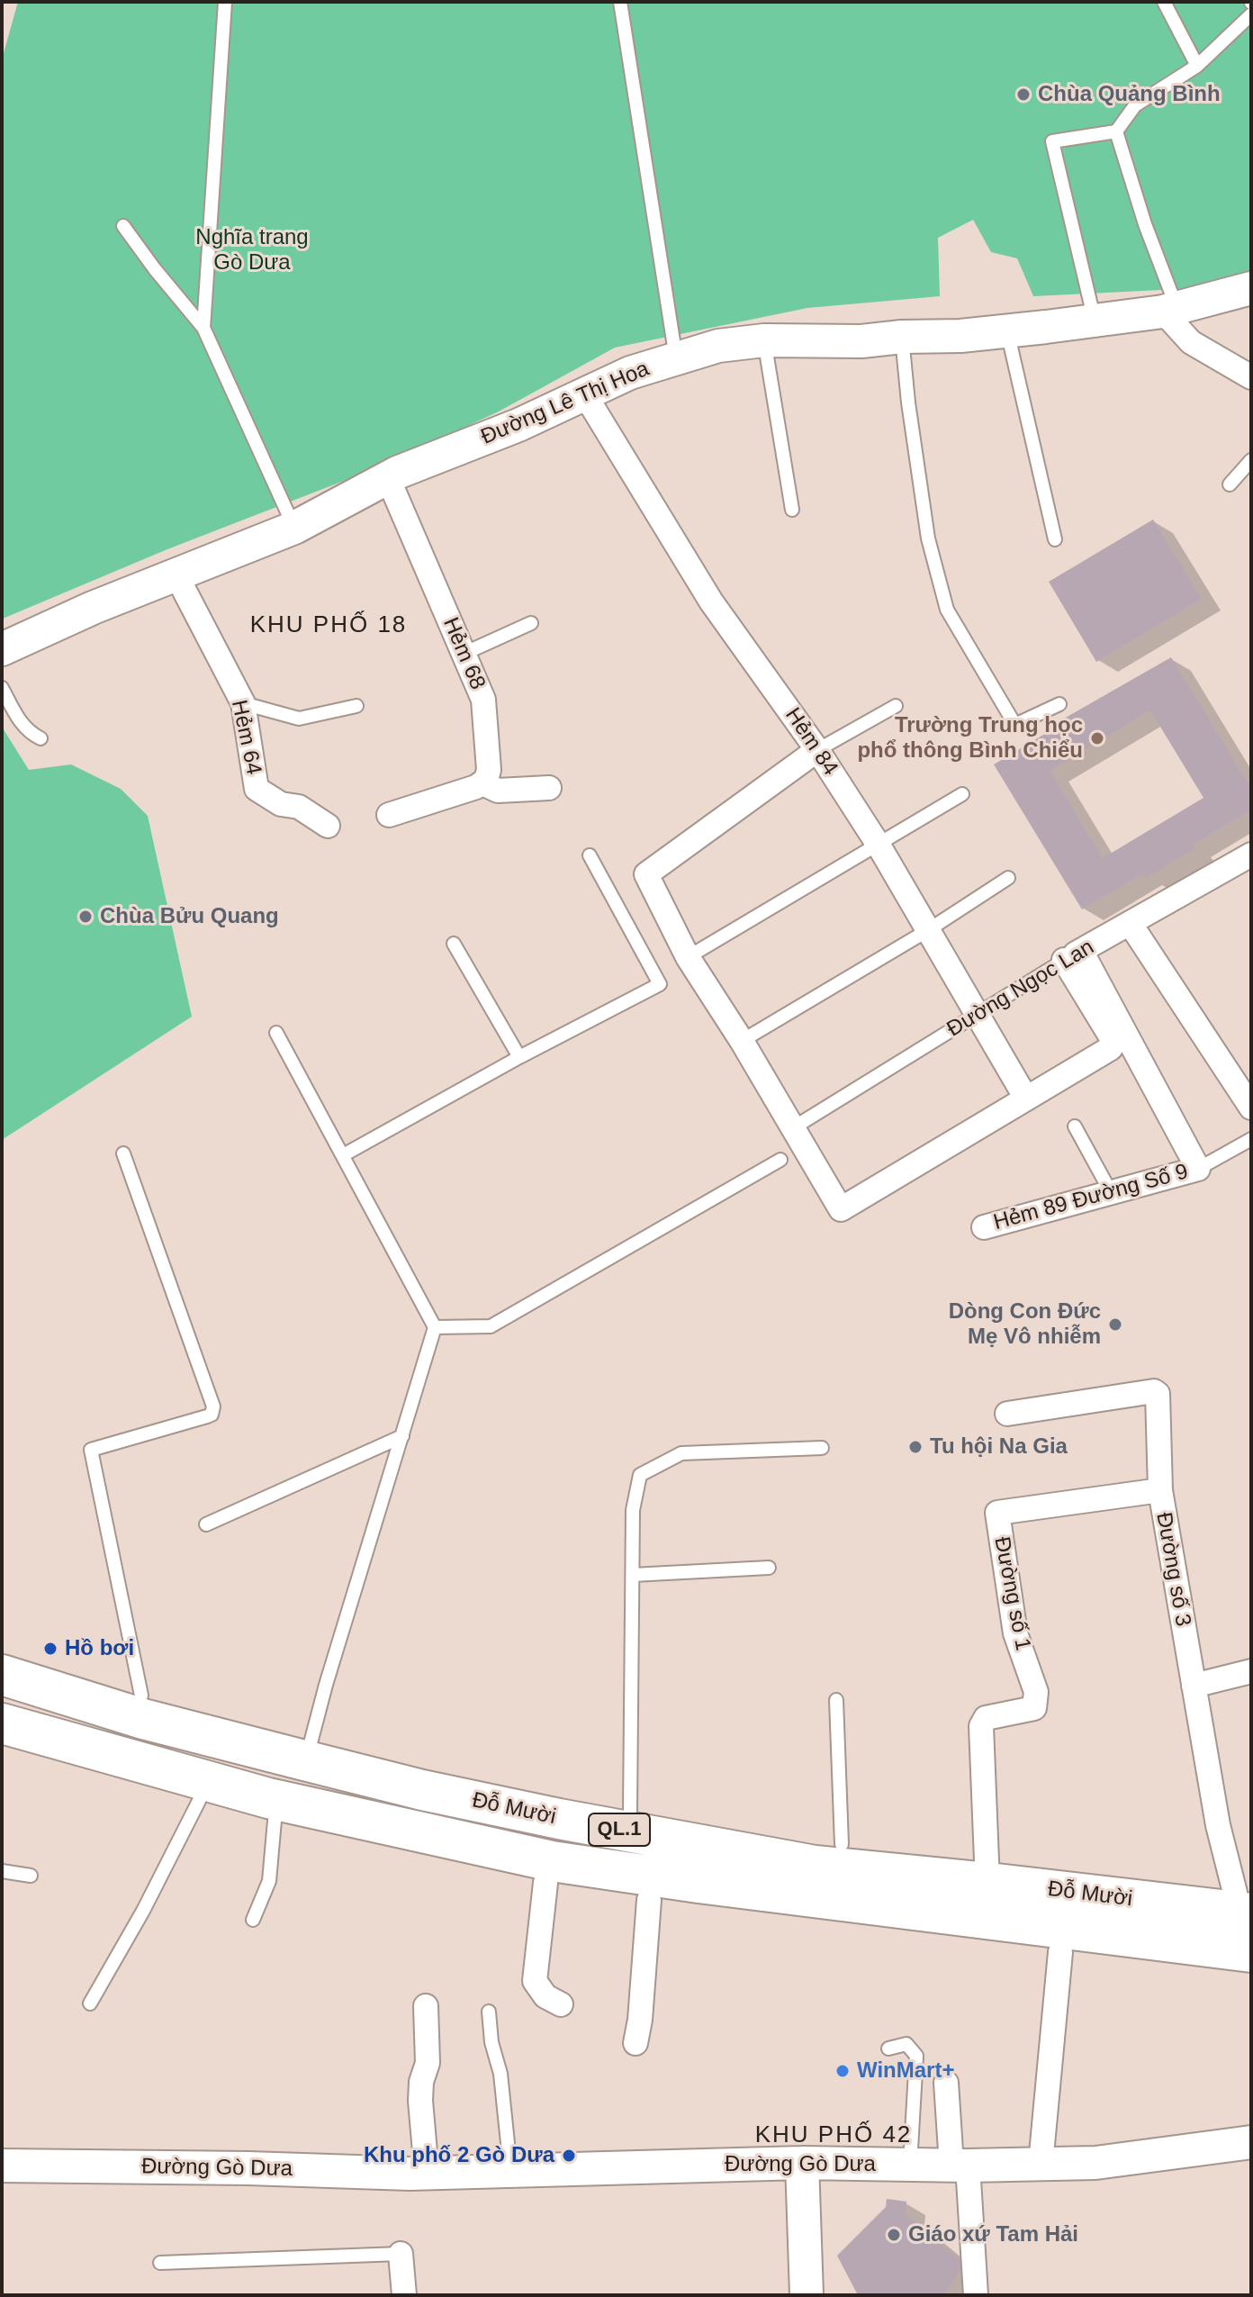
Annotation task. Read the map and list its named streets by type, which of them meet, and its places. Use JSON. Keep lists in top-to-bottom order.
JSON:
{
  "streets": {
    "highway": ["Đỗ Mười", "QL.1"],
    "street": [
      "Đường Lê Thị Hoa",
      "Hẻm 68",
      "Hẻm 64",
      "Hẻm 84",
      "Đường Ngọc Lan",
      "Hẻm 89 Đường Số 9",
      "Đường số 3",
      "Đường số 1",
      "Đường Gò Dưa"
    ]
  },
  "crossings": [
    ["Đường Lê Thị Hoa", "Hẻm 68"],
    ["Đường Lê Thị Hoa", "Hẻm 64"],
    ["Đường Lê Thị Hoa", "Hẻm 84"],
    ["Hẻm 84", "Đường Ngọc Lan"],
    ["Đường số 3", "Đường số 1"],
    ["Đường số 3", "Đỗ Mười"],
    ["Đường số 1", "Đỗ Mười"]
  ],
  "districts": ["KHU PHỐ 18", "KHU PHỐ 42"],
  "parks": ["Nghĩa trang Gò Dưa"],
  "places": [
    "Chùa Quảng Bình",
    "Trường Trung học phổ thông Bình Chiểu",
    "Chùa Bửu Quang",
    "Dòng Con Đức Mẹ Vô nhiễm",
    "Tu hội Na Gia",
    "Hồ bơi",
    "WinMart+",
    "Khu phố 2 Gò Dưa",
    "Giáo xứ Tam Hải"
  ]
}
